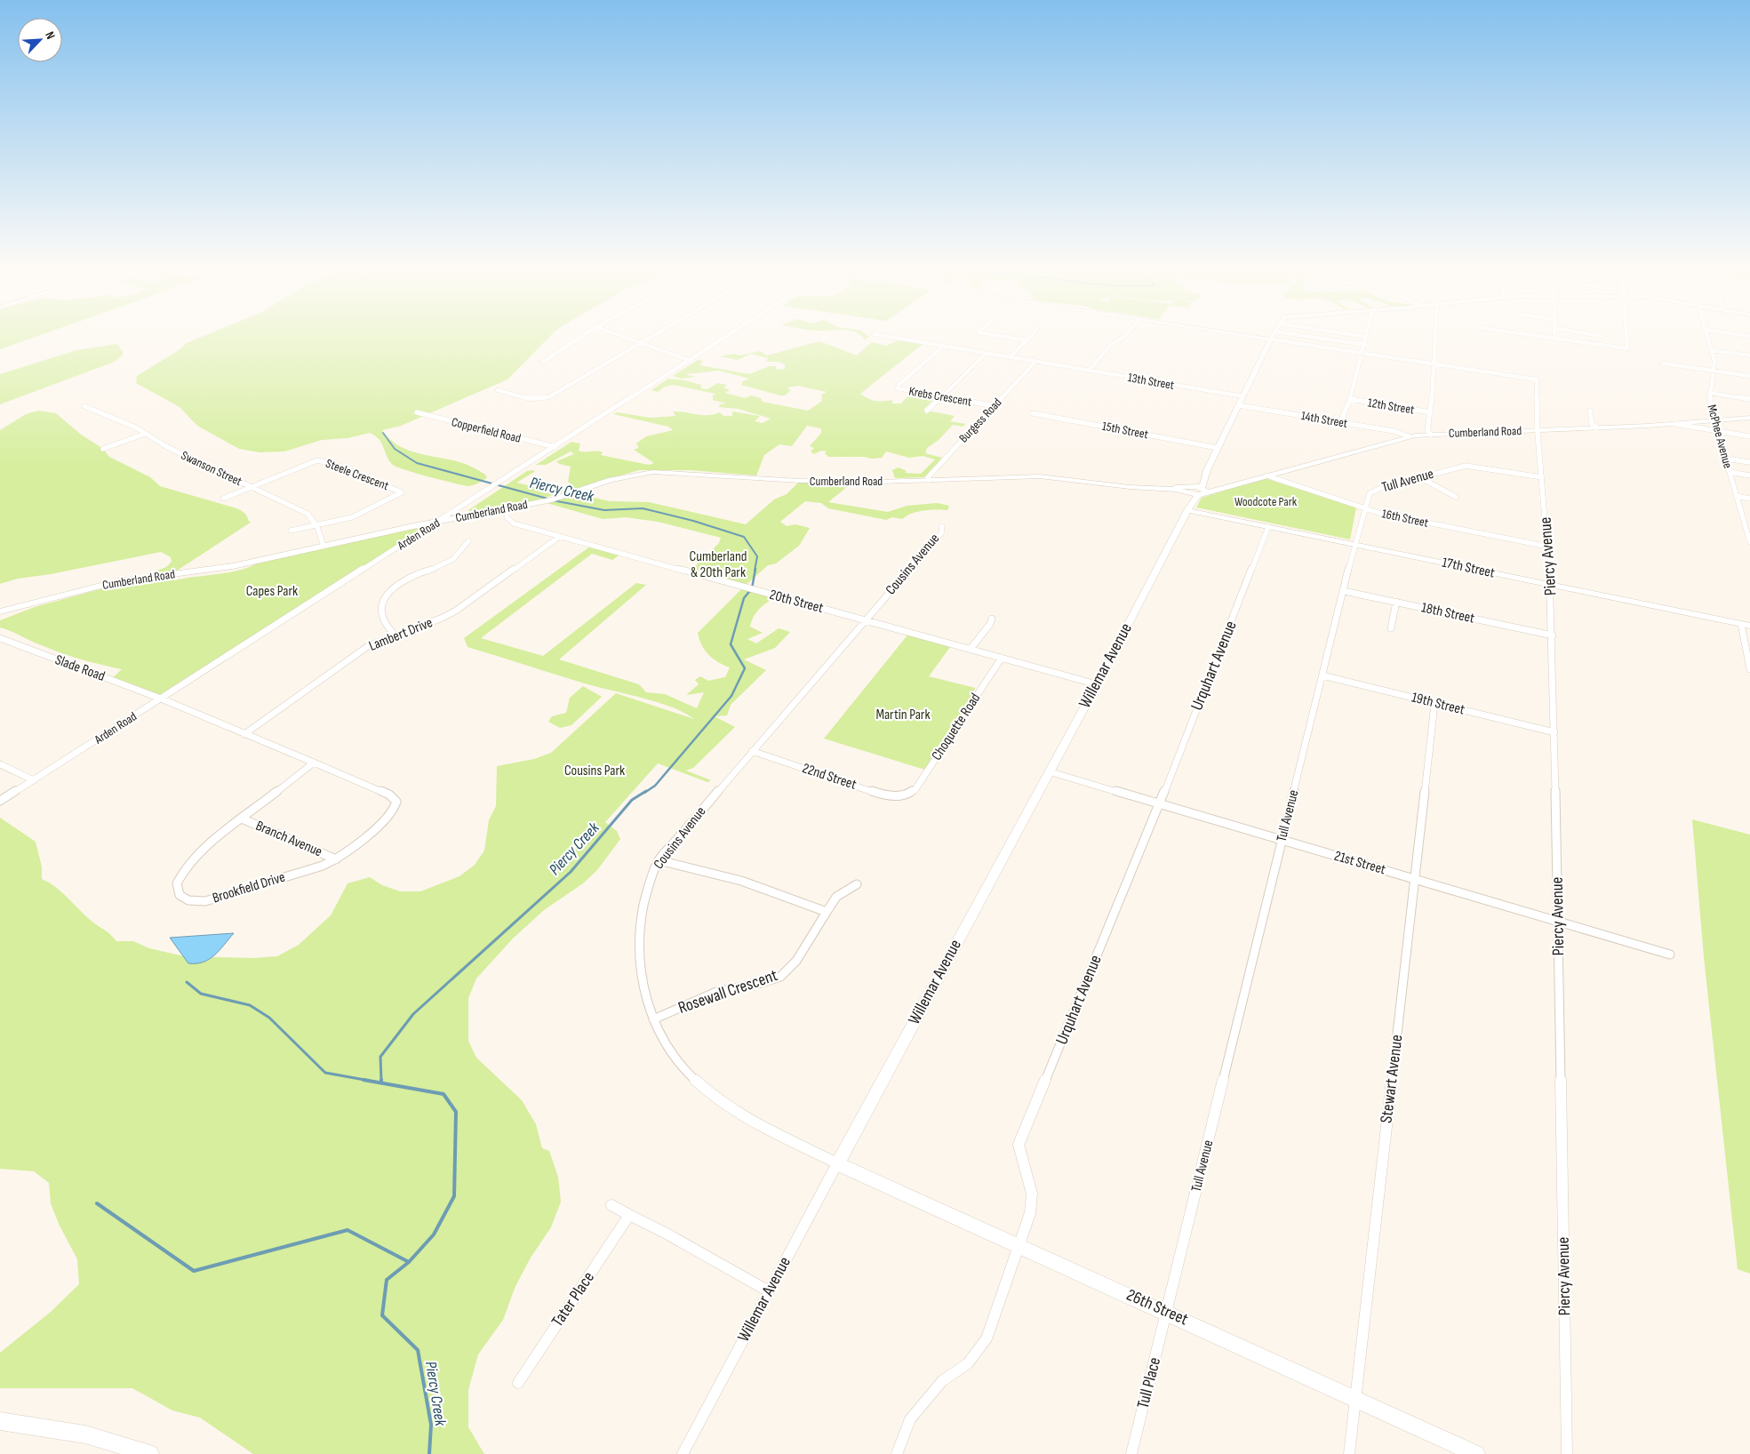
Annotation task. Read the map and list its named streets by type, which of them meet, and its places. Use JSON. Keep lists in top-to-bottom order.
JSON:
{
  "streets": {
    "street": [
      "13th Street",
      "Krebs Crescent",
      "12th Street",
      "14th Street",
      "Burgess Road",
      "Copperfield Road",
      "15th Street",
      "Cumberland Road",
      "McPhee Avenue",
      "Swanson Street",
      "Steele Crescent",
      "Tull Avenue",
      "16th Street",
      "Arden Road",
      "Piercy Avenue",
      "Cousins Avenue",
      "17th Street",
      "20th Street",
      "18th Street",
      "Lambert Drive",
      "Willemar Avenue",
      "Urquhart Avenue",
      "Slade Road",
      "19th Street",
      "Choquette Road",
      "22nd Street",
      "Branch Avenue",
      "21st Street",
      "Brookfield Drive",
      "Rosewall Crescent",
      "Stewart Avenue",
      "Tater Place",
      "26th Street",
      "Tull Place"
    ]
  },
  "crossings": [
    ["13th Street", "Krebs Crescent"],
    ["13th Street", "Burgess Road"],
    ["13th Street", "Willemar Avenue"],
    ["Krebs Crescent", "Burgess Road"],
    ["14th Street", "Cumberland Road"],
    ["14th Street", "Willemar Avenue"],
    ["Burgess Road", "Cumberland Road"],
    ["Copperfield Road", "Arden Road"],
    ["15th Street", "Willemar Avenue"],
    ["Cumberland Road", "McPhee Avenue"],
    ["Cumberland Road", "16th Street"],
    ["Cumberland Road", "Arden Road"],
    ["Cumberland Road", "Piercy Avenue"],
    ["Cumberland Road", "20th Street"],
    ["Cumberland Road", "Willemar Avenue"],
    ["Swanson Street", "Steele Crescent"],
    ["Tull Avenue", "16th Street"],
    ["Tull Avenue", "Piercy Avenue"],
    ["Tull Avenue", "17th Street"],
    ["Tull Avenue", "18th Street"],
    ["Tull Avenue", "19th Street"],
    ["Tull Avenue", "21st Street"],
    ["Tull Avenue", "26th Street"],
    ["Tull Avenue", "Tull Place"],
    ["16th Street", "Piercy Avenue"],
    ["Arden Road", "Slade Road"],
    ["Arden Road", "Brookfield Drive"],
    ["Piercy Avenue", "17th Street"],
    ["Piercy Avenue", "18th Street"],
    ["Piercy Avenue", "19th Street"],
    ["Piercy Avenue", "21st Street"],
    ["Cousins Avenue", "20th Street"],
    ["Cousins Avenue", "Willemar Avenue"],
    ["Cousins Avenue", "22nd Street"],
    ["Cousins Avenue", "Rosewall Crescent"],
    ["Cousins Avenue", "26th Street"],
    ["17th Street", "Willemar Avenue"],
    ["17th Street", "Urquhart Avenue"],
    ["20th Street", "Lambert Drive"],
    ["20th Street", "Willemar Avenue"],
    ["20th Street", "Choquette Road"],
    ["Lambert Drive", "Brookfield Drive"],
    ["Willemar Avenue", "21st Street"],
    ["Willemar Avenue", "26th Street"],
    ["Urquhart Avenue", "21st Street"],
    ["Urquhart Avenue", "26th Street"],
    ["Slade Road", "Brookfield Drive"],
    ["19th Street", "Stewart Avenue"],
    ["Choquette Road", "22nd Street"],
    ["Branch Avenue", "Brookfield Drive"],
    ["21st Street", "Stewart Avenue"],
    ["Stewart Avenue", "26th Street"],
    ["26th Street", "Tull Place"]
  ],
  "water": ["Piercy Creek"],
  "parks": [
    "Woodcote Park",
    "Cumberland & 20th Park",
    "Capes Park",
    "Martin Park",
    "Cousins Park"
  ],
  "north": "top right"
}
